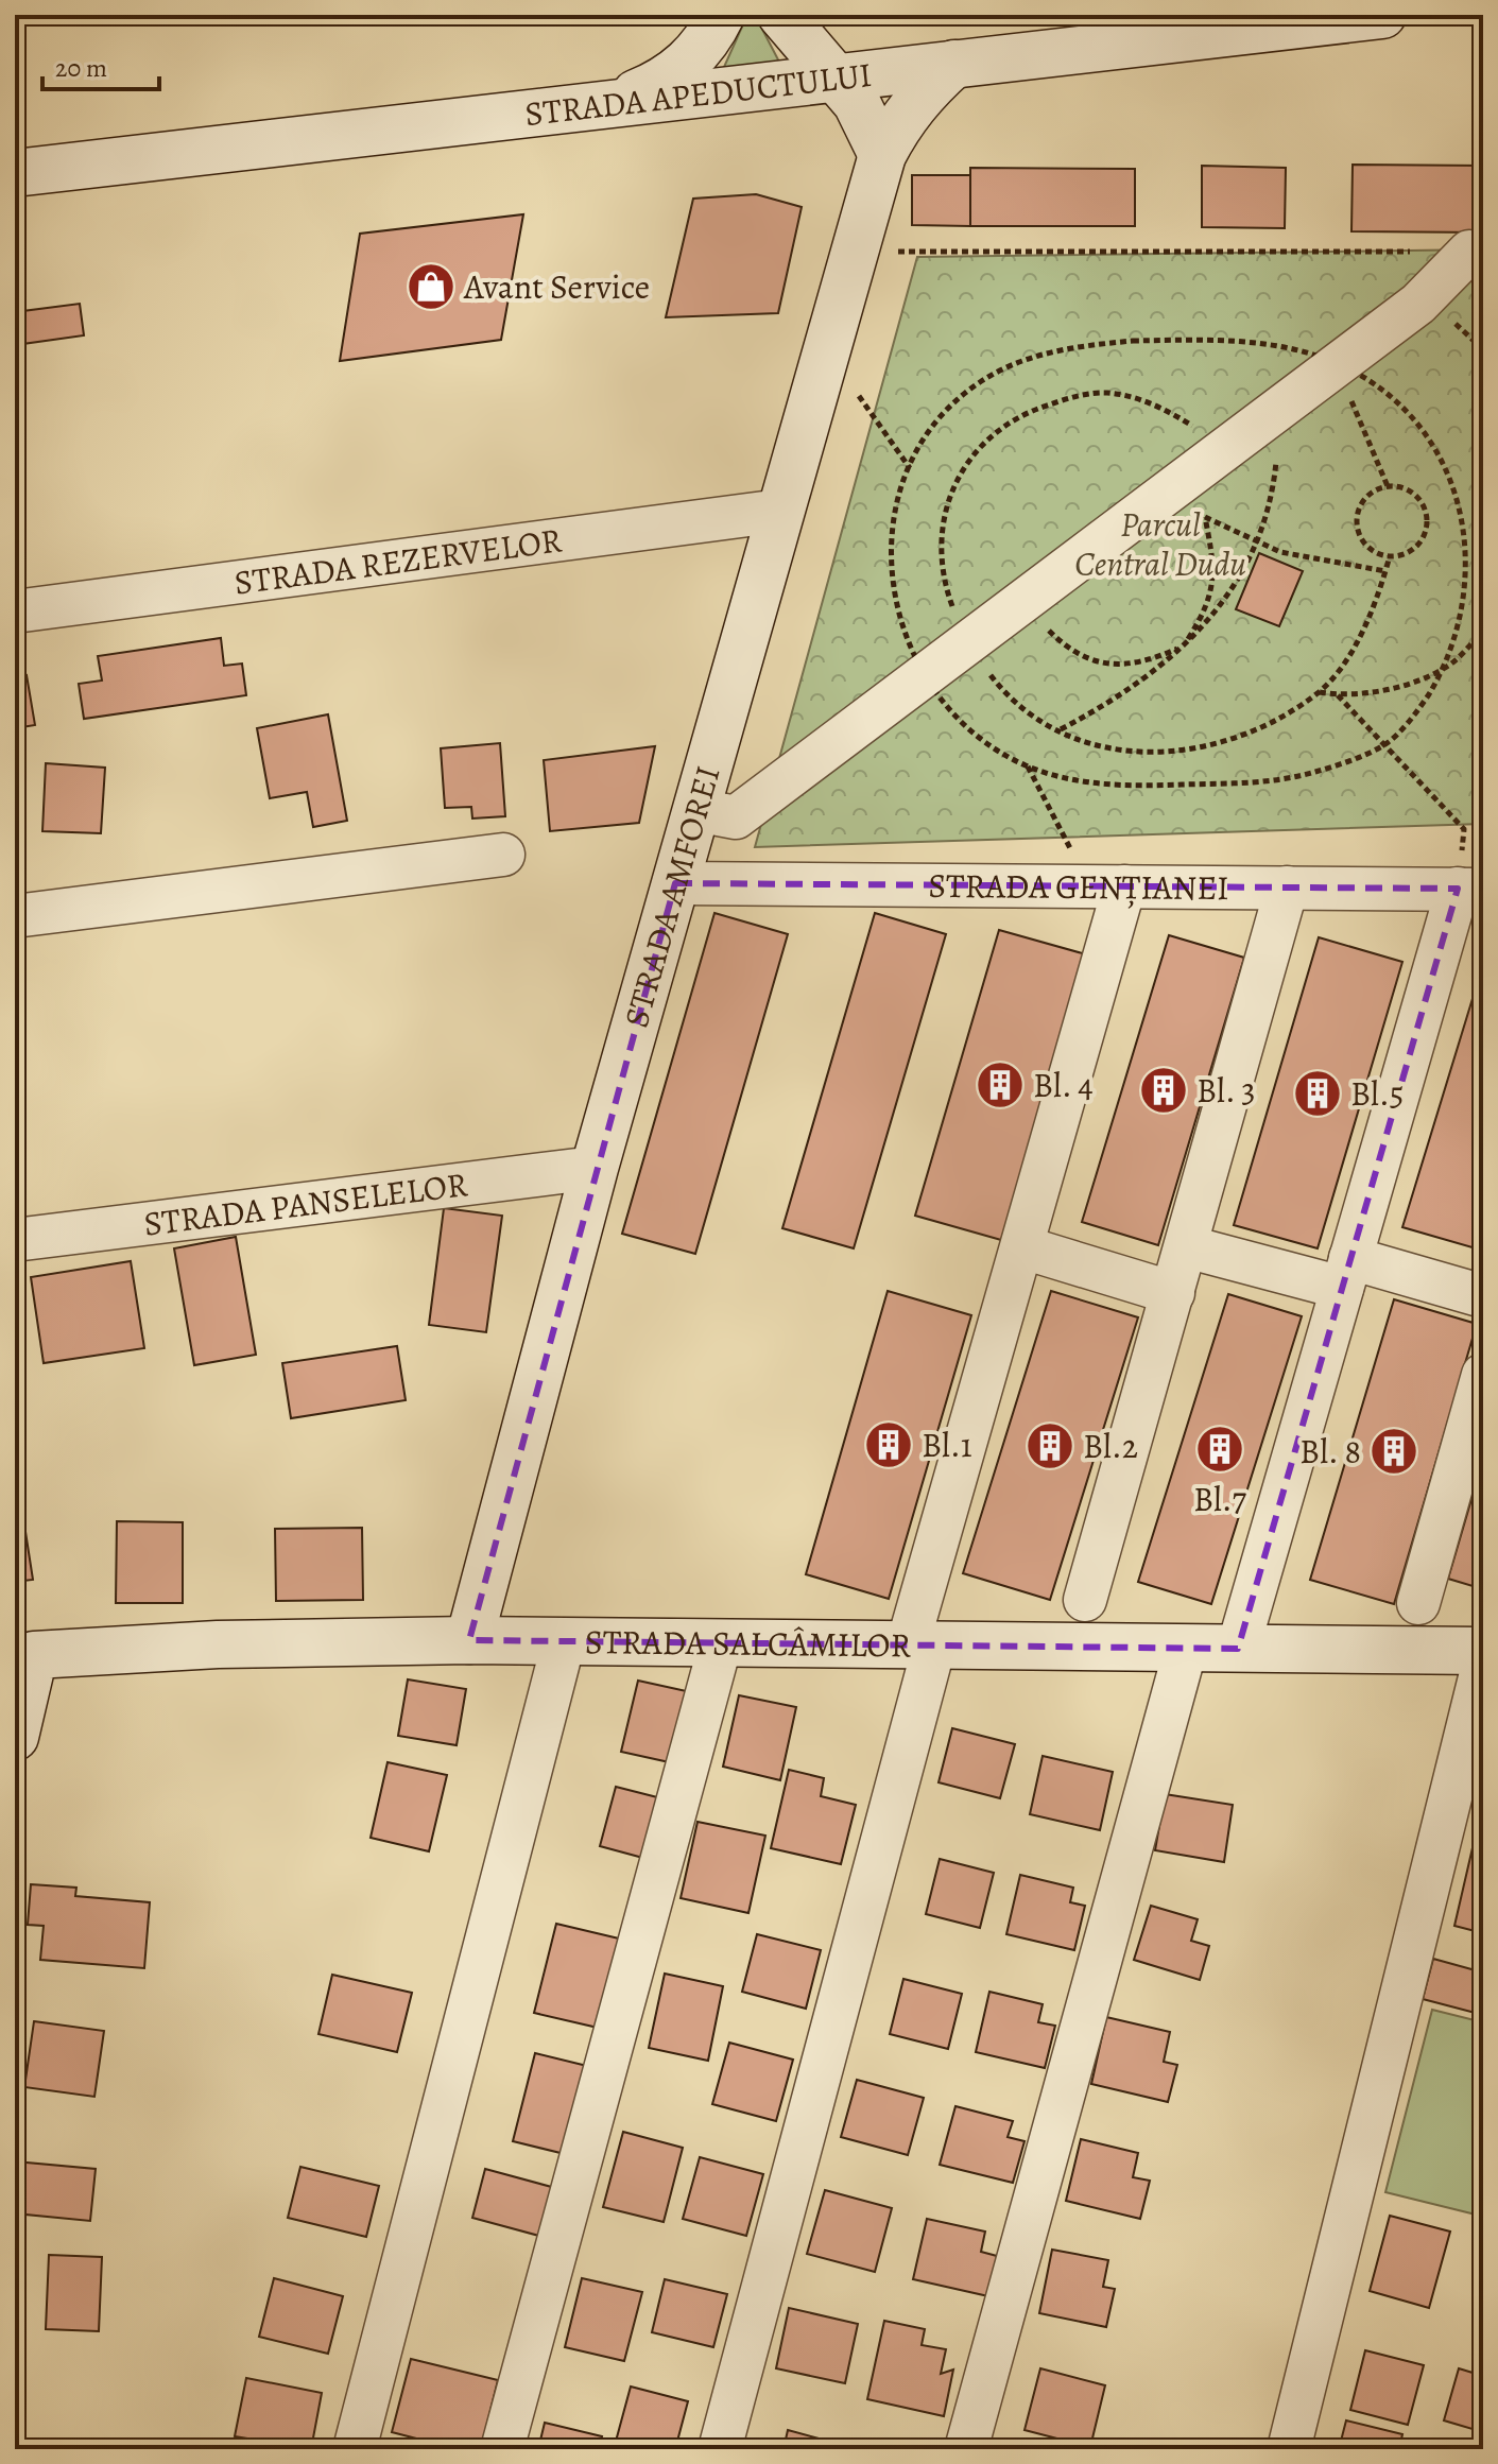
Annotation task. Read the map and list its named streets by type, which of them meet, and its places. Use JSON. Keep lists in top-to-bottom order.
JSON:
{
  "streets": {
    "street": [
      "STRADA APEDUCTULUI",
      "STRADA REZERVELOR",
      "STRADA GENȚIANEI",
      "STRADA AMFOREI",
      "STRADA PANSELELOR",
      "STRADA SALCÂMILOR"
    ]
  },
  "crossings": [
    ["STRADA APEDUCTULUI", "STRADA AMFOREI"],
    ["STRADA REZERVELOR", "STRADA AMFOREI"],
    ["STRADA GENȚIANEI", "STRADA AMFOREI"],
    ["STRADA AMFOREI", "STRADA PANSELELOR"],
    ["STRADA AMFOREI", "STRADA SALCÂMILOR"]
  ],
  "parks": ["Parcul Central Dudu"],
  "places": {
    "shop": ["Avant Service"],
    "building": [
      "Bl. 4",
      "Bl. 3",
      "Bl.5",
      "Bl.1",
      "Bl.2",
      "Bl.7",
      "Bl. 8"
    ]
  },
  "scale_bar": "20 m"
}
